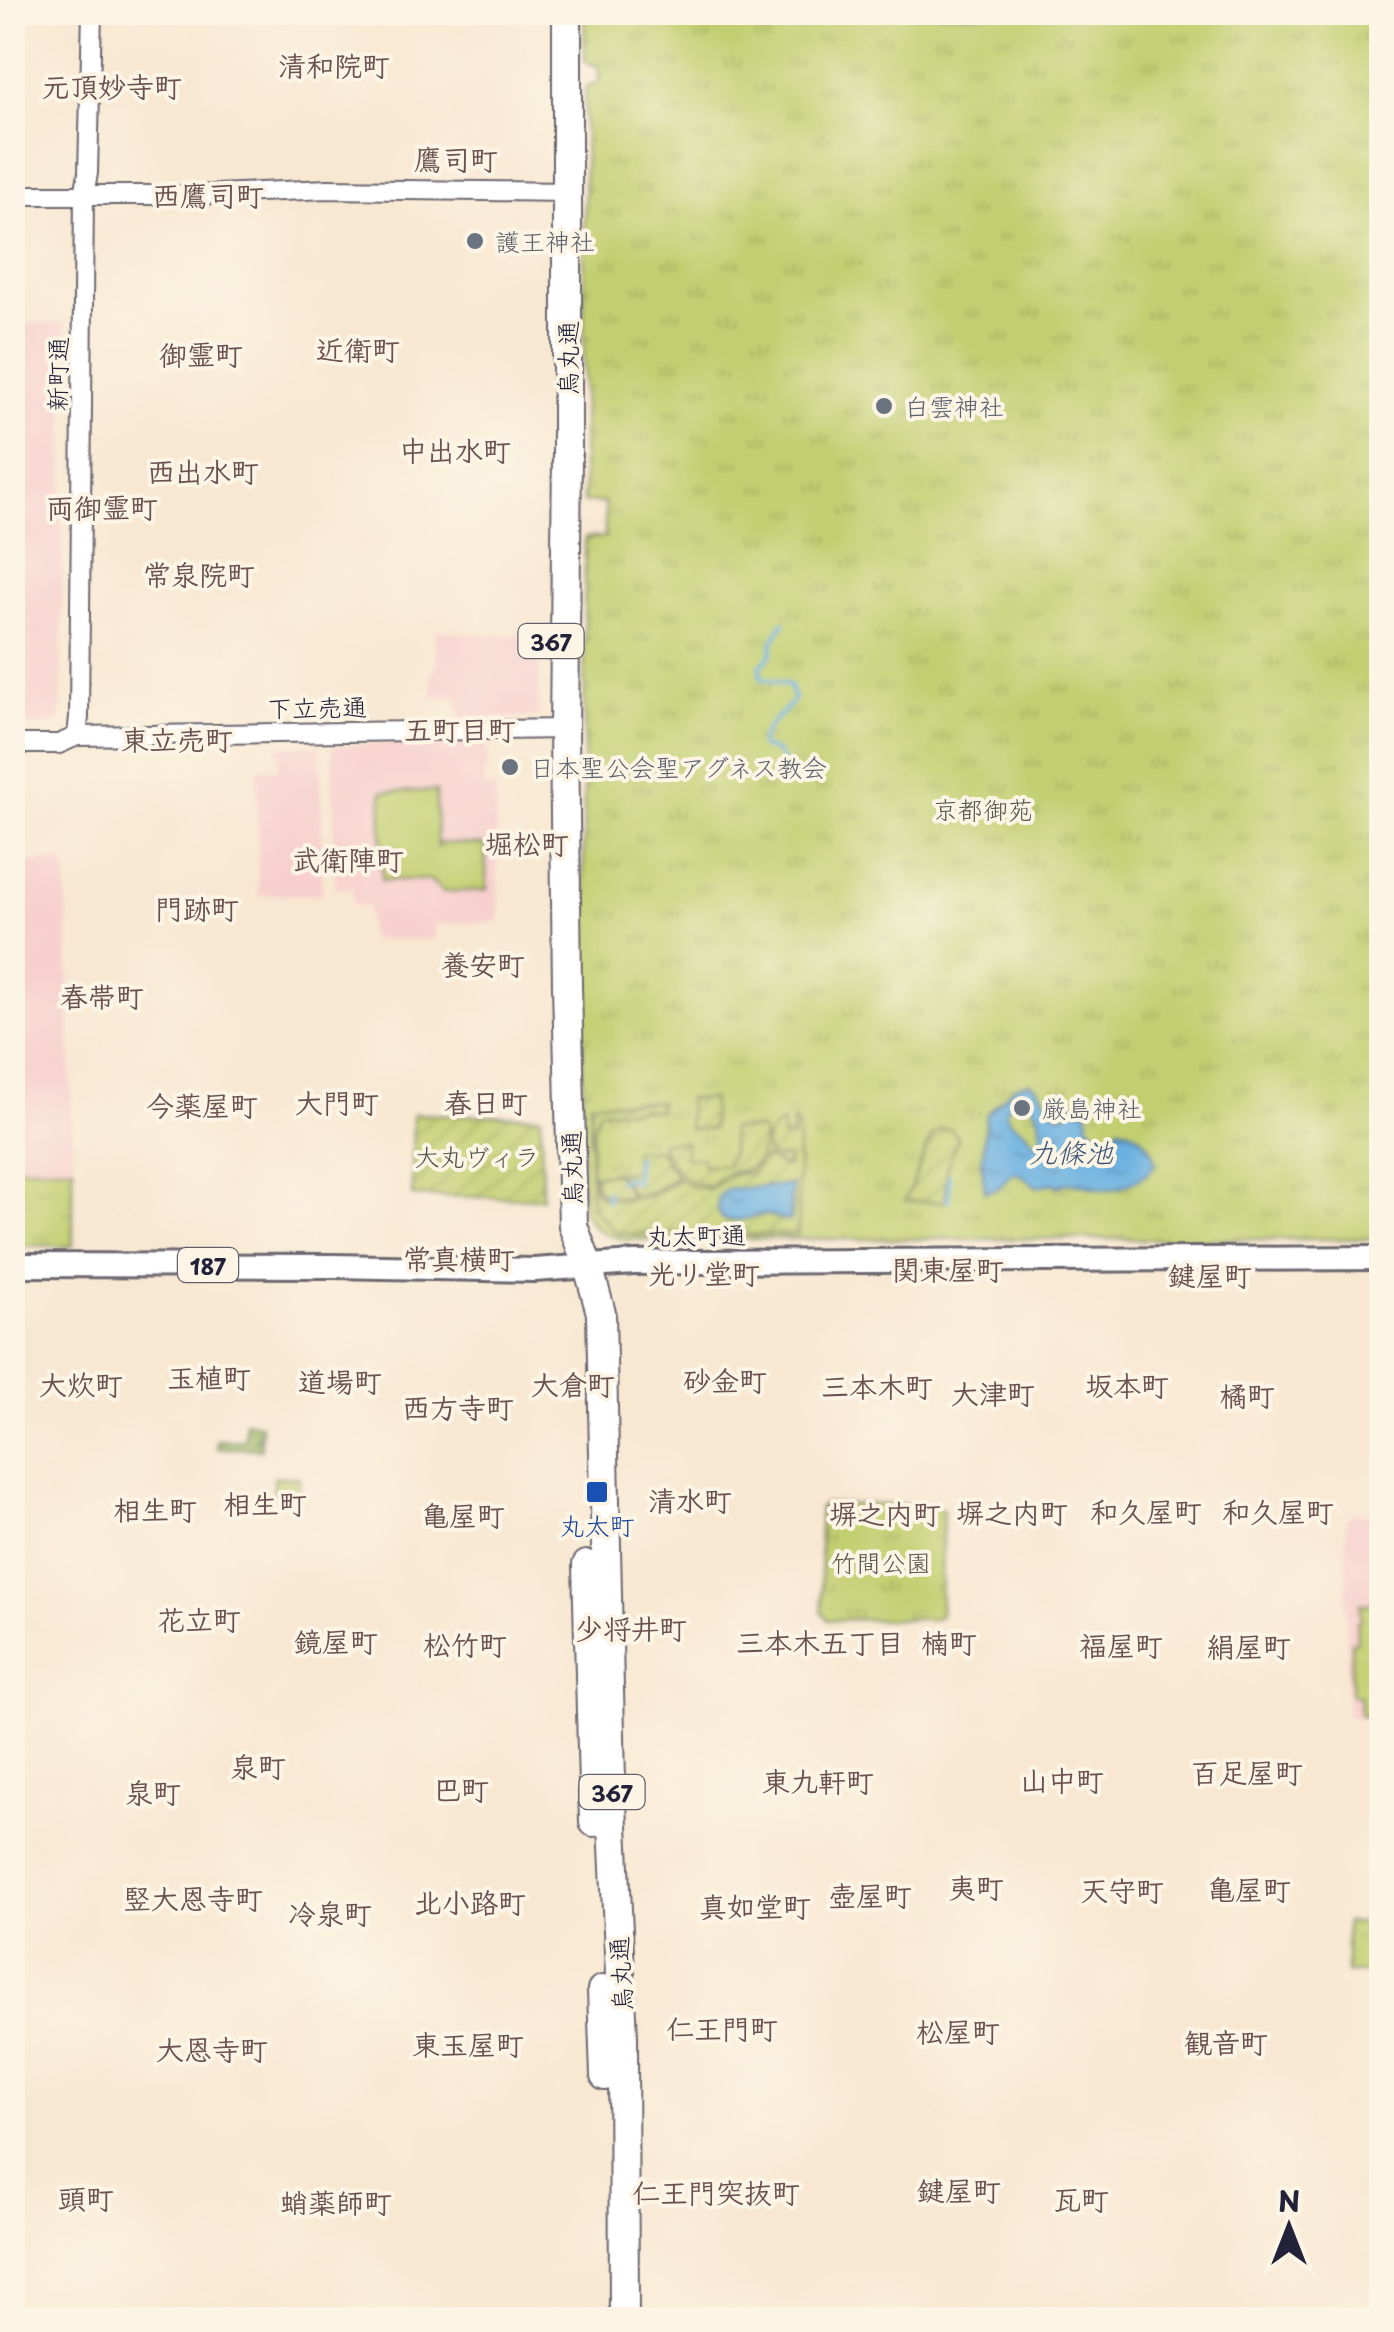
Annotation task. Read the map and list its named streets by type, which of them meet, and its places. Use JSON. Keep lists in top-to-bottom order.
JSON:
{
  "streets": {
    "highway": ["烏丸通", "367"],
    "main road": ["丸太町通", "187"],
    "street": ["新町通", "下立売通"]
  },
  "crossings": [
    ["烏丸通", "下立売通"],
    ["烏丸通", "丸太町通"],
    ["新町通", "下立売通"]
  ],
  "districts": [
    "清和院町",
    "元頂妙寺町",
    "鷹司町",
    "西鷹司町",
    "近衛町",
    "御霊町",
    "中出水町",
    "西出水町",
    "両御霊町",
    "常泉院町",
    "五町目町",
    "東立売町",
    "堀松町",
    "武衛陣町",
    "門跡町",
    "養安町",
    "春帯町",
    "大門町",
    "春日町",
    "今薬屋町",
    "常真横町",
    "関東屋町",
    "光リ堂町",
    "鍵屋町",
    "玉植町",
    "砂金町",
    "道場町",
    "大炊町",
    "大倉町",
    "坂本町",
    "三本木町",
    "大津町",
    "橘町",
    "西方寺町",
    "清水町",
    "相生町",
    "相生町",
    "和久屋町",
    "和久屋町",
    "塀之内町",
    "塀之内町",
    "亀屋町",
    "花立町",
    "少将井町",
    "鏡屋町",
    "三本木五丁目",
    "楠町",
    "松竹町",
    "福屋町",
    "絹屋町",
    "泉町",
    "百足屋町",
    "山中町",
    "東九軒町",
    "巴町",
    "泉町",
    "夷町",
    "亀屋町",
    "天守町",
    "壺屋町",
    "竪大恩寺町",
    "北小路町",
    "真如堂町",
    "冷泉町",
    "仁王門町",
    "松屋町",
    "観音町",
    "東玉屋町",
    "大恩寺町",
    "鍵屋町",
    "仁王門突抜町",
    "頭町",
    "瓦町",
    "蛸薬師町"
  ],
  "water": ["九條池"],
  "parks": ["京都御苑", "大丸ヴィラ", "竹間公園"],
  "places": {
    "other": [
      "護王神社",
      "白雲神社",
      "日本聖公会聖アグネス教会",
      "厳島神社"
    ],
    "transit": ["丸太町"]
  },
  "north": "top"
}
